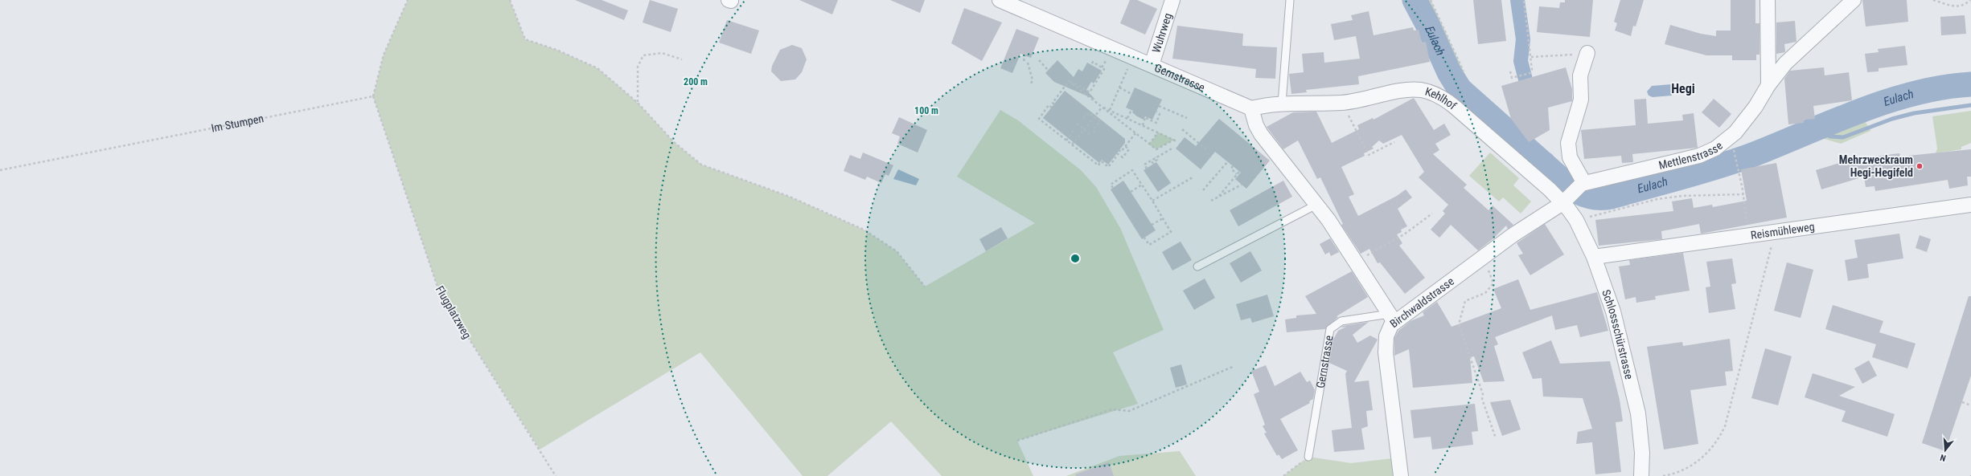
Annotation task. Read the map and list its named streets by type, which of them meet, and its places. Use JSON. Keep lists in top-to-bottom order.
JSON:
{
  "streets": {
    "street": [
      "Wuhrweg",
      "Gernstrasse",
      "Kehlhof",
      "Mettlenstrasse",
      "Reismühleweg",
      "Birchwaldstrasse",
      "Schlossschürstrasse"
    ],
    "path": ["Im Stumpen", "Flugplatzweg"]
  },
  "crossings": [
    ["Wuhrweg", "Gernstrasse"],
    ["Gernstrasse", "Kehlhof"],
    ["Gernstrasse", "Birchwaldstrasse"],
    ["Kehlhof", "Birchwaldstrasse"],
    ["Kehlhof", "Schlossschürstrasse"],
    ["Im Stumpen", "Flugplatzweg"],
    ["Reismühleweg", "Schlossschürstrasse"],
    ["Birchwaldstrasse", "Schlossschürstrasse"]
  ],
  "districts": ["Hegi"],
  "water": ["Eulach"],
  "places": ["Mehrzweckraum Hegi-Hegifeld"],
  "north": "bottom",
  "rings": ["200 m", "100 m"]
}
